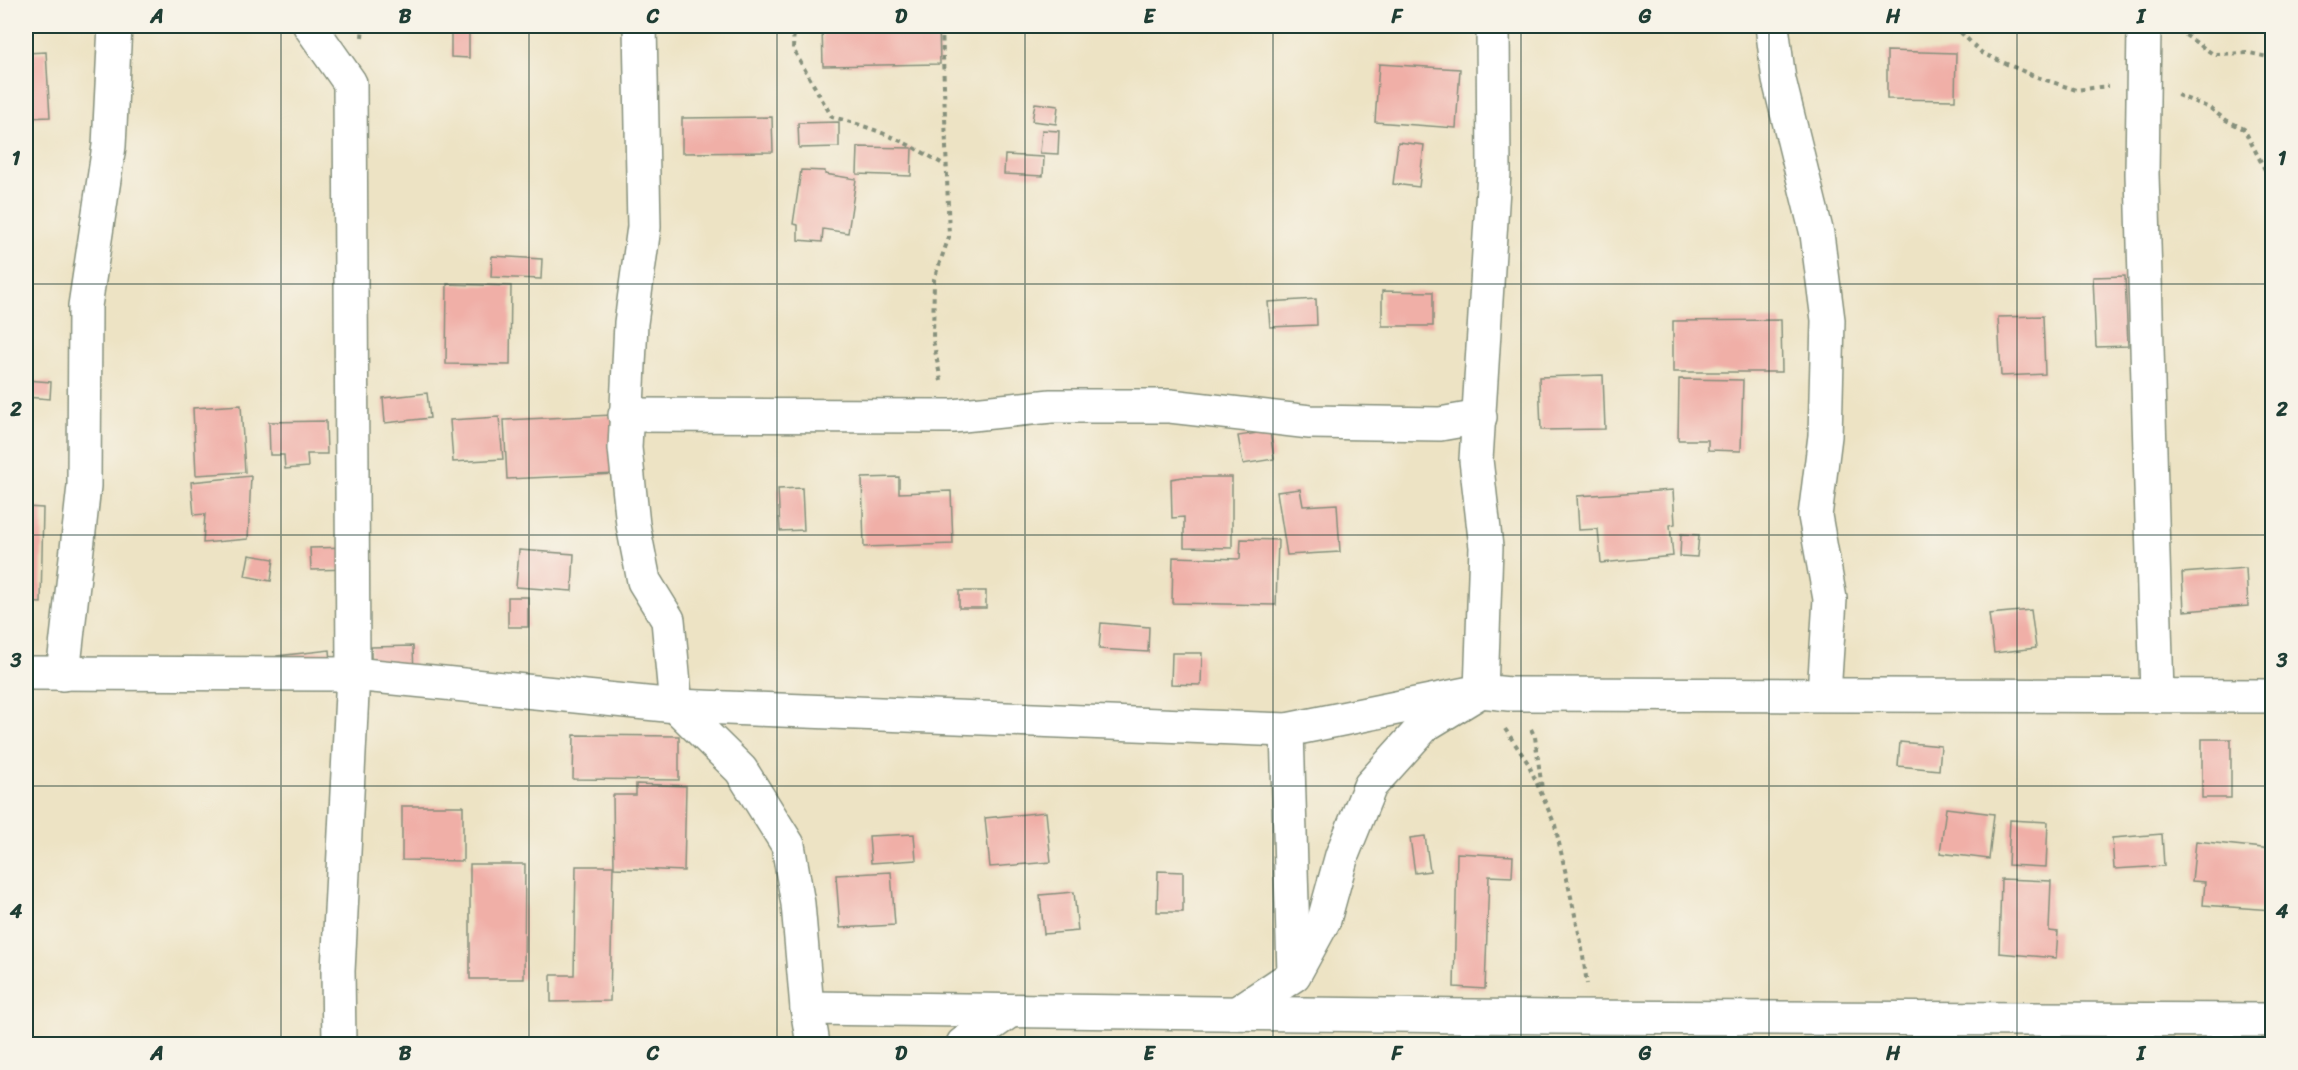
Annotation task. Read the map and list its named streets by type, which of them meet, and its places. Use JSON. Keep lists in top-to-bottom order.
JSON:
{
  "grid": {
    "columns": [
      "A",
      "B",
      "C",
      "D",
      "E",
      "F",
      "G",
      "H",
      "I"
    ],
    "rows": [
      "1",
      "2",
      "3",
      "4"
    ]
  }
}
